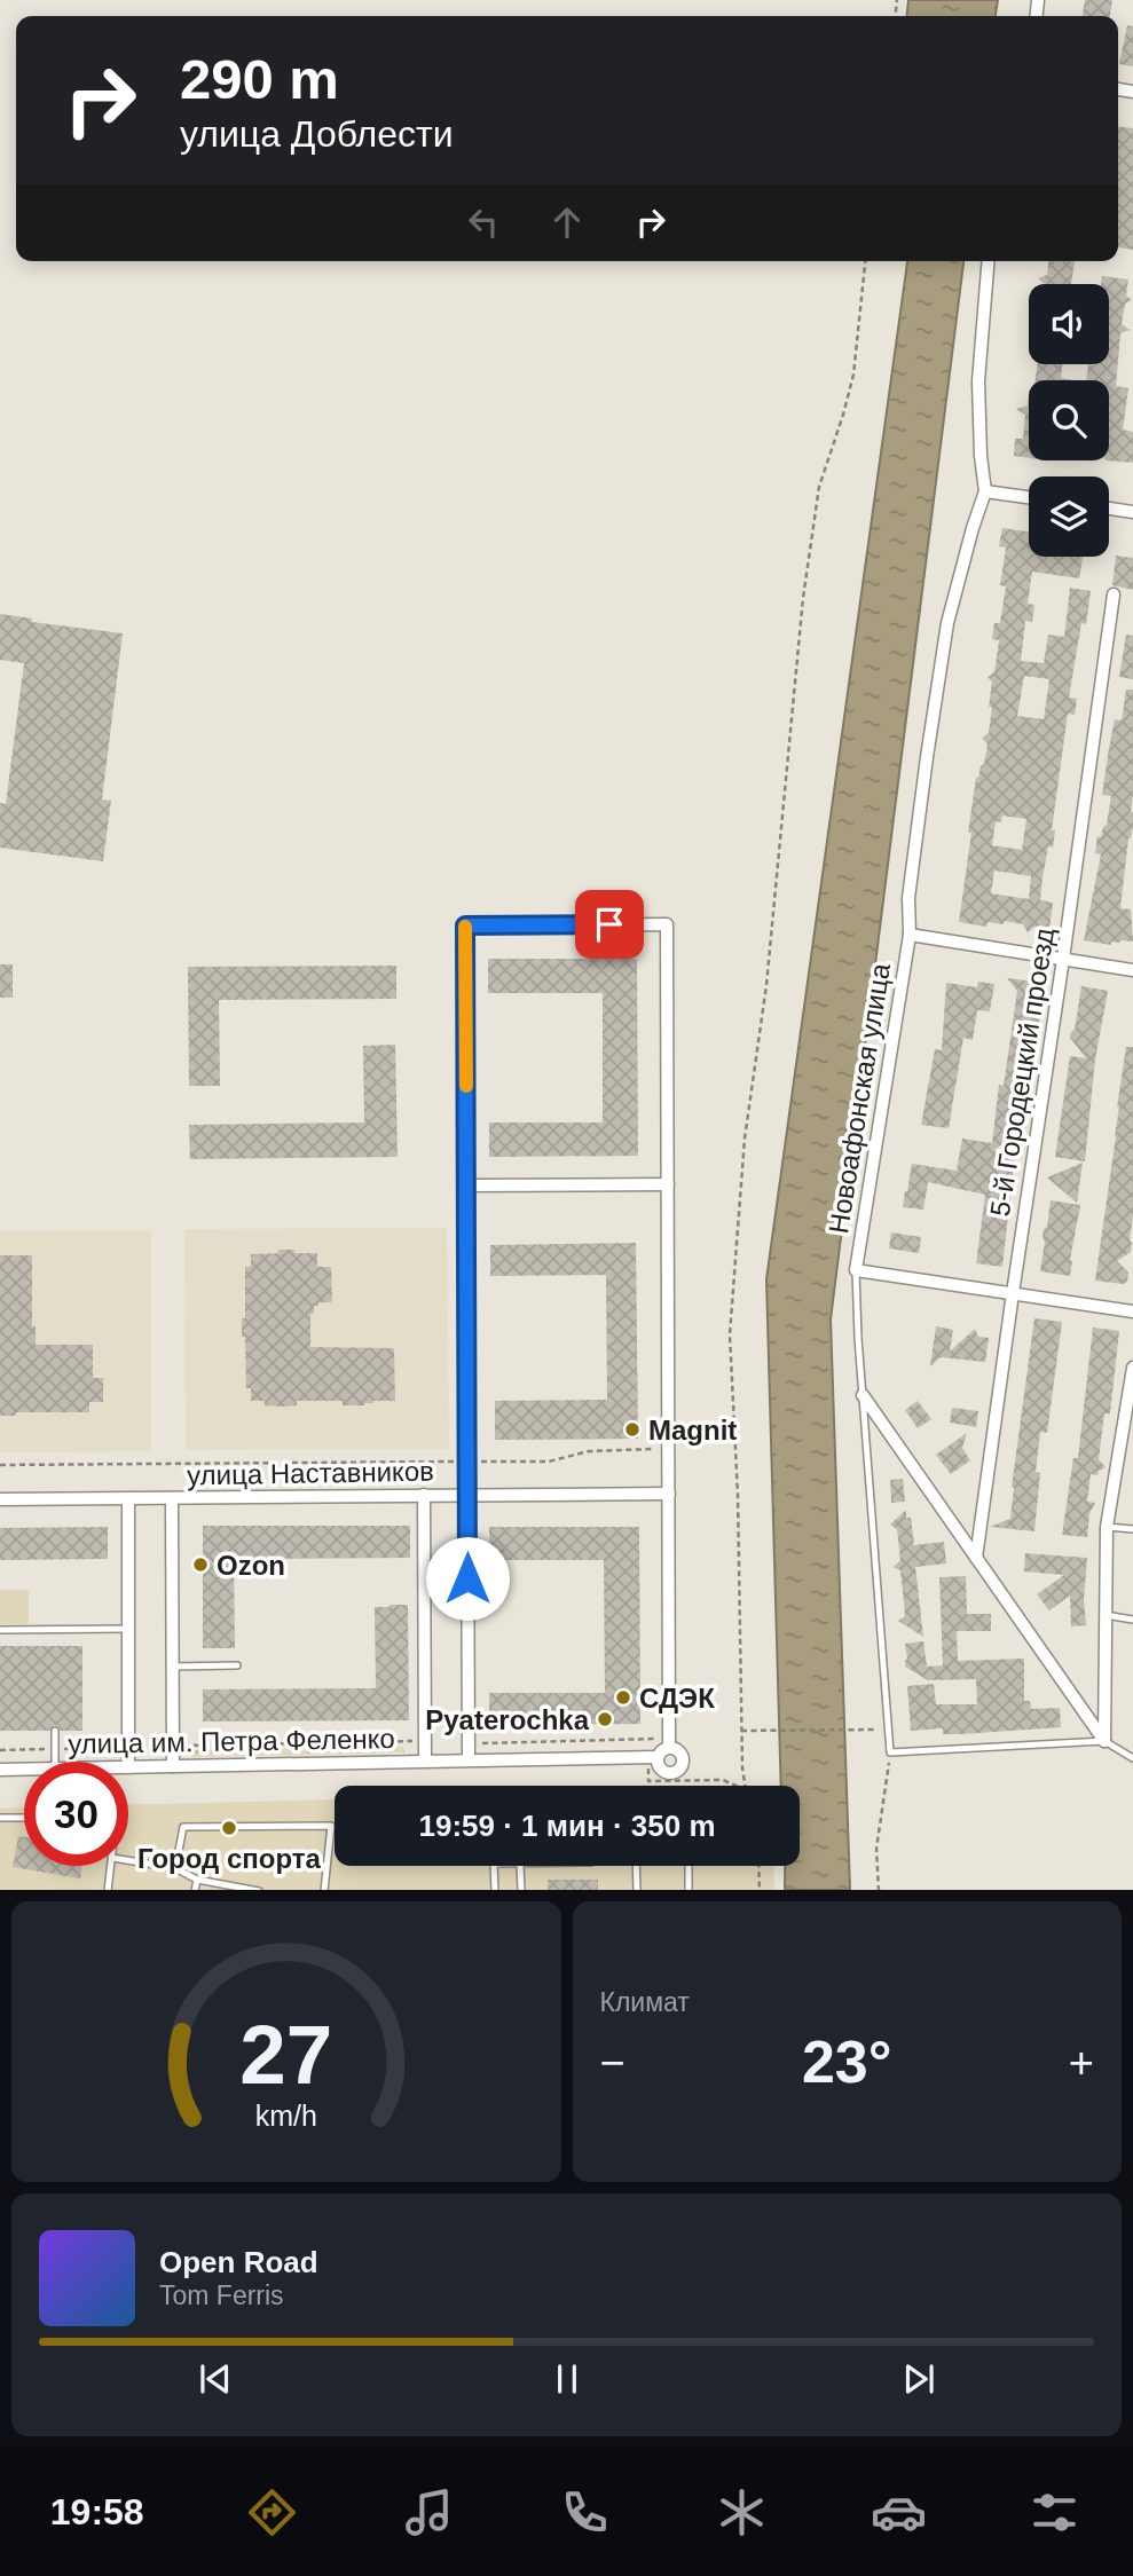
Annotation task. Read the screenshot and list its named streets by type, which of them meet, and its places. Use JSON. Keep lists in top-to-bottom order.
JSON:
{
  "streets": {
    "street": [
      "5-й Городецкий проезд",
      "Новоафонская улица",
      "улица Наставников",
      "улица им. Петра Феленко"
    ]
  },
  "places": [
    "Magnit",
    "Ozon",
    "СДЭК",
    "Pyaterochka",
    "Город спорта"
  ],
  "page": {
    "turn": ["290 m", "улица Доблести"],
    "limit": "30",
    "trip": "19:59 · 1 мин · 350 m",
    "tile": "Климат",
    "heat": ["−", "23°", "+"],
    "song": ["Open Road", "Tom Ferris"],
    "tabs": "19:58",
    "gauge": ["27", "km/h"]
  }
}
